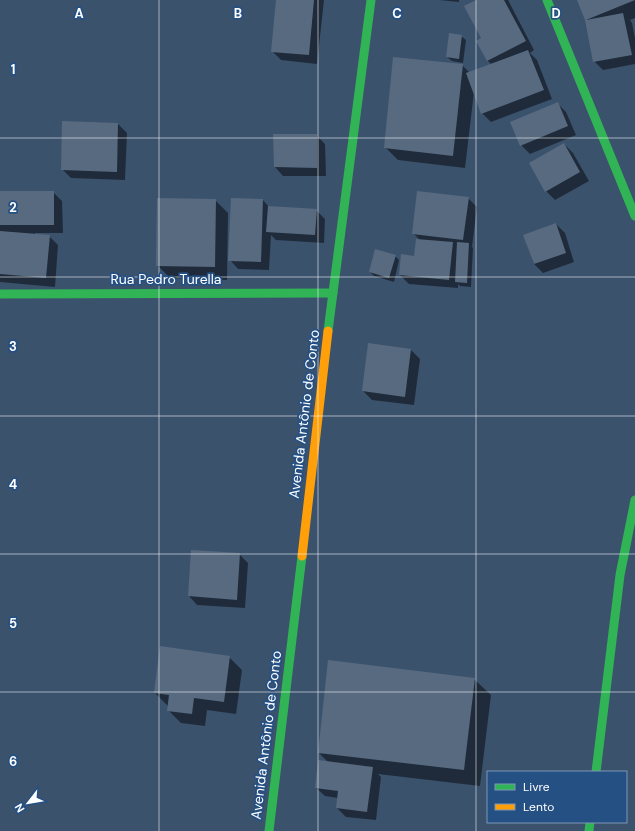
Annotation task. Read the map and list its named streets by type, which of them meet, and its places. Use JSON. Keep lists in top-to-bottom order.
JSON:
{
  "streets": {
    "street": ["Rua Pedro Turella", "Avenida Antônio de Conto"]
  },
  "crossings": [
    ["Rua Pedro Turella", "Avenida Antônio de Conto"]
  ],
  "legend": ["Livre", "Lento"],
  "north": "bottom left",
  "grid": {
    "columns": [
      "A",
      "B",
      "C",
      "D"
    ],
    "rows": [
      "1",
      "2",
      "3",
      "4",
      "5",
      "6"
    ]
  }
}
